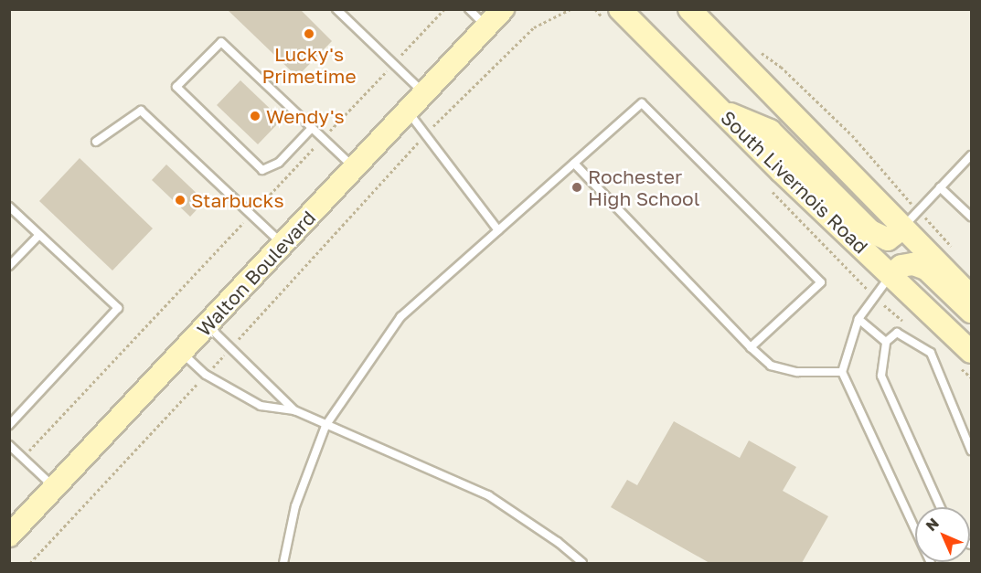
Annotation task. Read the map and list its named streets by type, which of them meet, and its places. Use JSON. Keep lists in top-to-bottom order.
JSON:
{
  "streets": {
    "main road": ["South Livernois Road", "Walton Boulevard"]
  },
  "places": [
    "Lucky's Primetime",
    "Wendy's",
    "Rochester High School",
    "Starbucks"
  ],
  "north": "top left"
}
